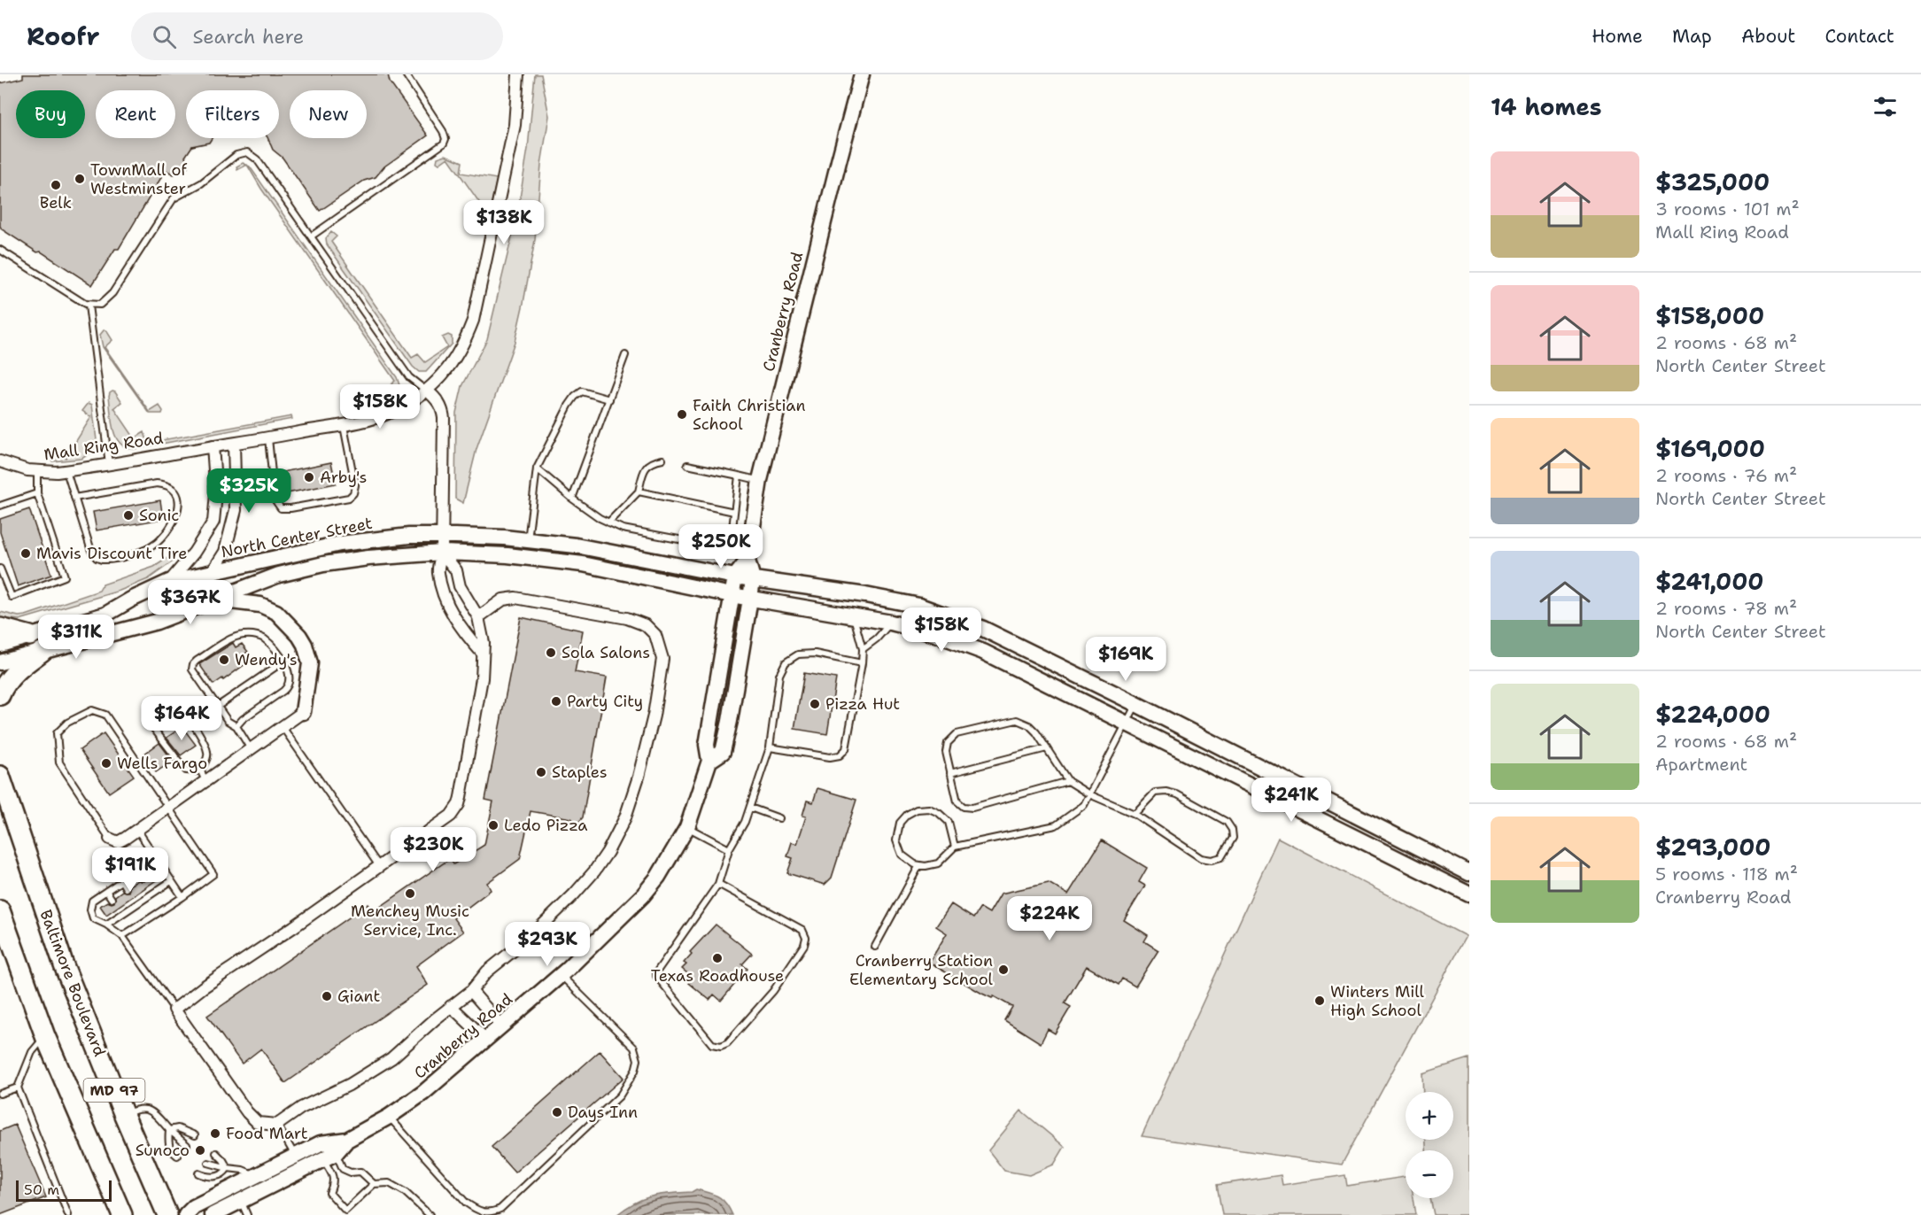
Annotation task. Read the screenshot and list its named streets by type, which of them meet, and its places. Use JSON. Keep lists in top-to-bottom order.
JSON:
{
  "streets": {
    "highway": ["Baltimore Boulevard", "MD 97"],
    "street": ["Cranberry Road", "Mall Ring Road", "North Center Street"]
  },
  "crossings": [
    ["Cranberry Road", "North Center Street"]
  ],
  "places": [
    "TownMall of Westminster",
    "Belk",
    "Faith Christian School",
    "Arby's",
    "Sonic",
    "Mavis Discount Tire",
    "Sola Salons",
    "Wendy's",
    "Party City",
    "Pizza Hut",
    "Wells Fargo",
    "Staples",
    "Ledo Pizza",
    "Menchey Music Service, Inc.",
    "Texas Roadhouse",
    "Cranberry Station Elementary School",
    "Giant",
    "Winters Mill High School",
    "Days Inn",
    "Food Mart",
    "Sunoco"
  ],
  "scale_bar": "50 m",
  "page": {
    "header": "Roofr",
    "search": "Search here",
    "nav": [
      "Home",
      "Map",
      "About",
      "Contact"
    ],
    "heading": "14 homes",
    "chip": [
      "Buy",
      "Rent",
      "Filters",
      "New"
    ],
    "list": [
      {
        "name": "$325,000",
        "note": "3 rooms · 101 m² · Mall Ring Road"
      },
      {
        "name": "$158,000",
        "note": "2 rooms · 68 m² · North Center Street"
      },
      {
        "name": "$169,000",
        "note": "2 rooms · 76 m² · North Center Street"
      },
      {
        "name": "$241,000",
        "note": "2 rooms · 78 m² · North Center Street"
      },
      {
        "name": "$224,000",
        "note": "2 rooms · 68 m² · Apartment"
      },
      {
        "name": "$293,000",
        "note": "5 rooms · 118 m² · Cranberry Road"
      }
    ],
    "price": [
      "$138K",
      "$158K",
      "$325K",
      "$250K",
      "$367K",
      "$158K",
      "$311K",
      "$169K",
      "$164K",
      "$241K",
      "$230K",
      "$191K",
      "$224K",
      "$293K"
    ],
    "map_buttons": ["+", "−"],
    "scale": "50 m"
  }
}
